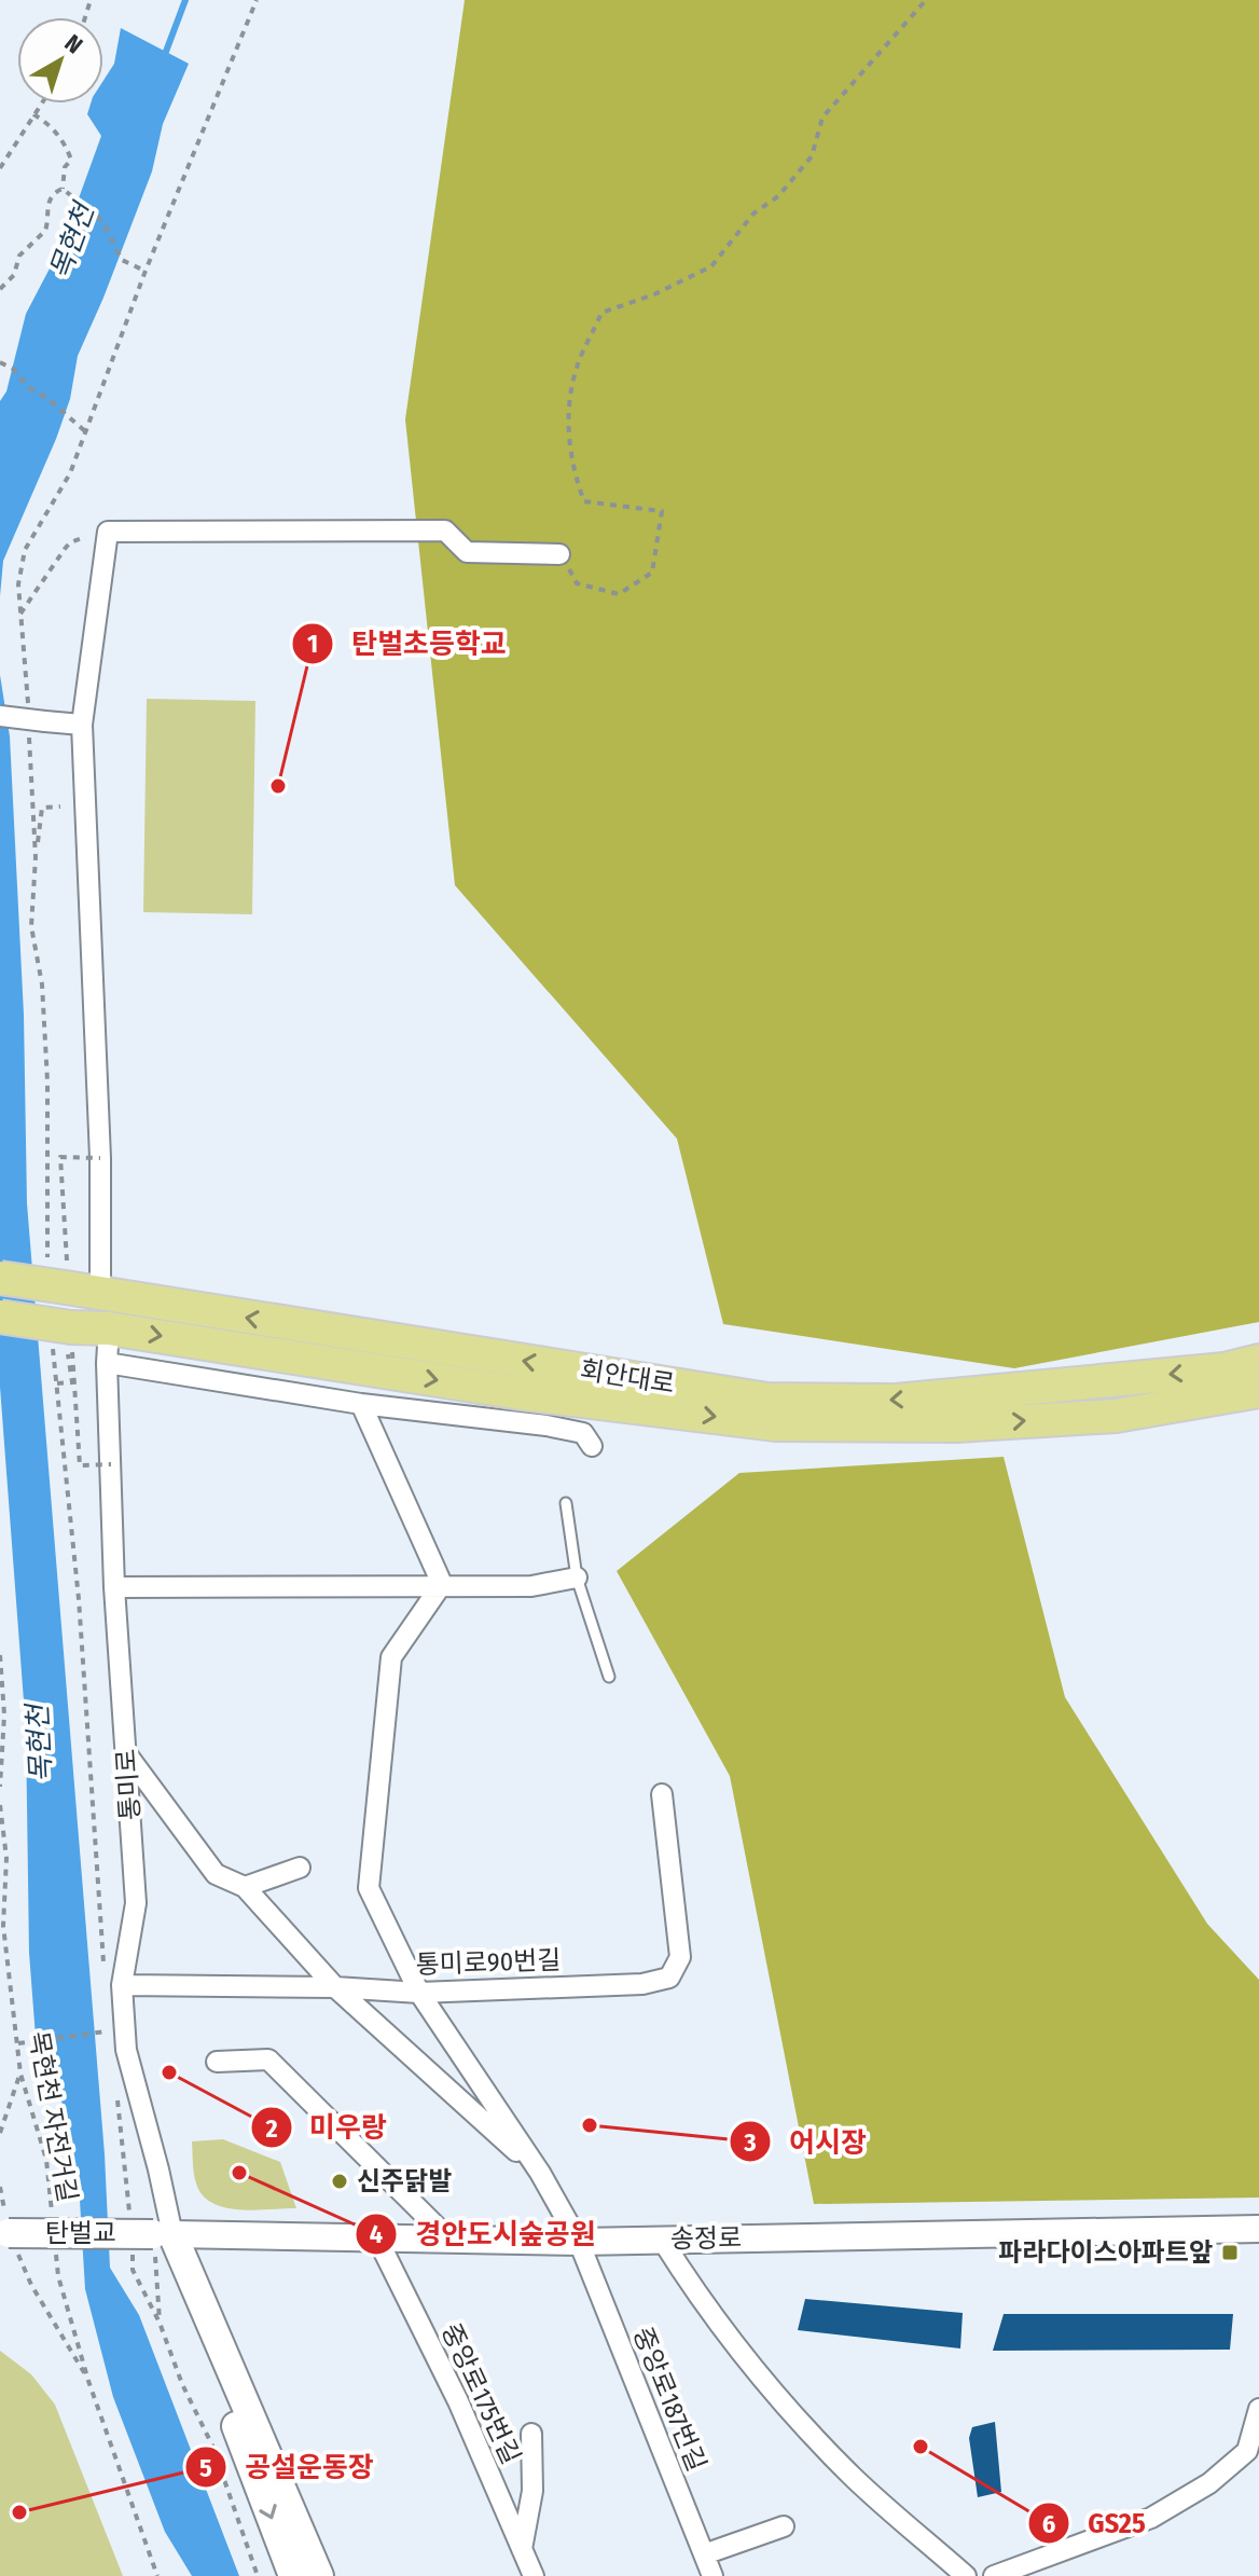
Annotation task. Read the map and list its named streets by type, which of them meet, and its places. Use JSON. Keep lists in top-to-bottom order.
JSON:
{
  "streets": {
    "main road": ["회안대로", "통미로", "탄벌교"],
    "street": [
      "통미로90번길",
      "송정로",
      "중앙로175번길",
      "중앙로187번길"
    ],
    "path": ["목현천 자전거길"]
  },
  "crossings": [
    ["회안대로", "통미로"],
    ["통미로", "통미로90번길"],
    ["통미로", "탄벌교"],
    ["통미로", "송정로"],
    ["탄벌교", "송정로"],
    ["송정로", "중앙로175번길"],
    ["송정로", "중앙로187번길"]
  ],
  "water": ["목현천"],
  "places": {
    "other": [
      "탄벌초등학교",
      "미우랑",
      "어시장",
      "경안도시숲공원",
      "신주닭발",
      "GS25",
      "공설운동장"
    ],
    "transit": ["파라다이스아파트앞"]
  },
  "north": "top right"
}
